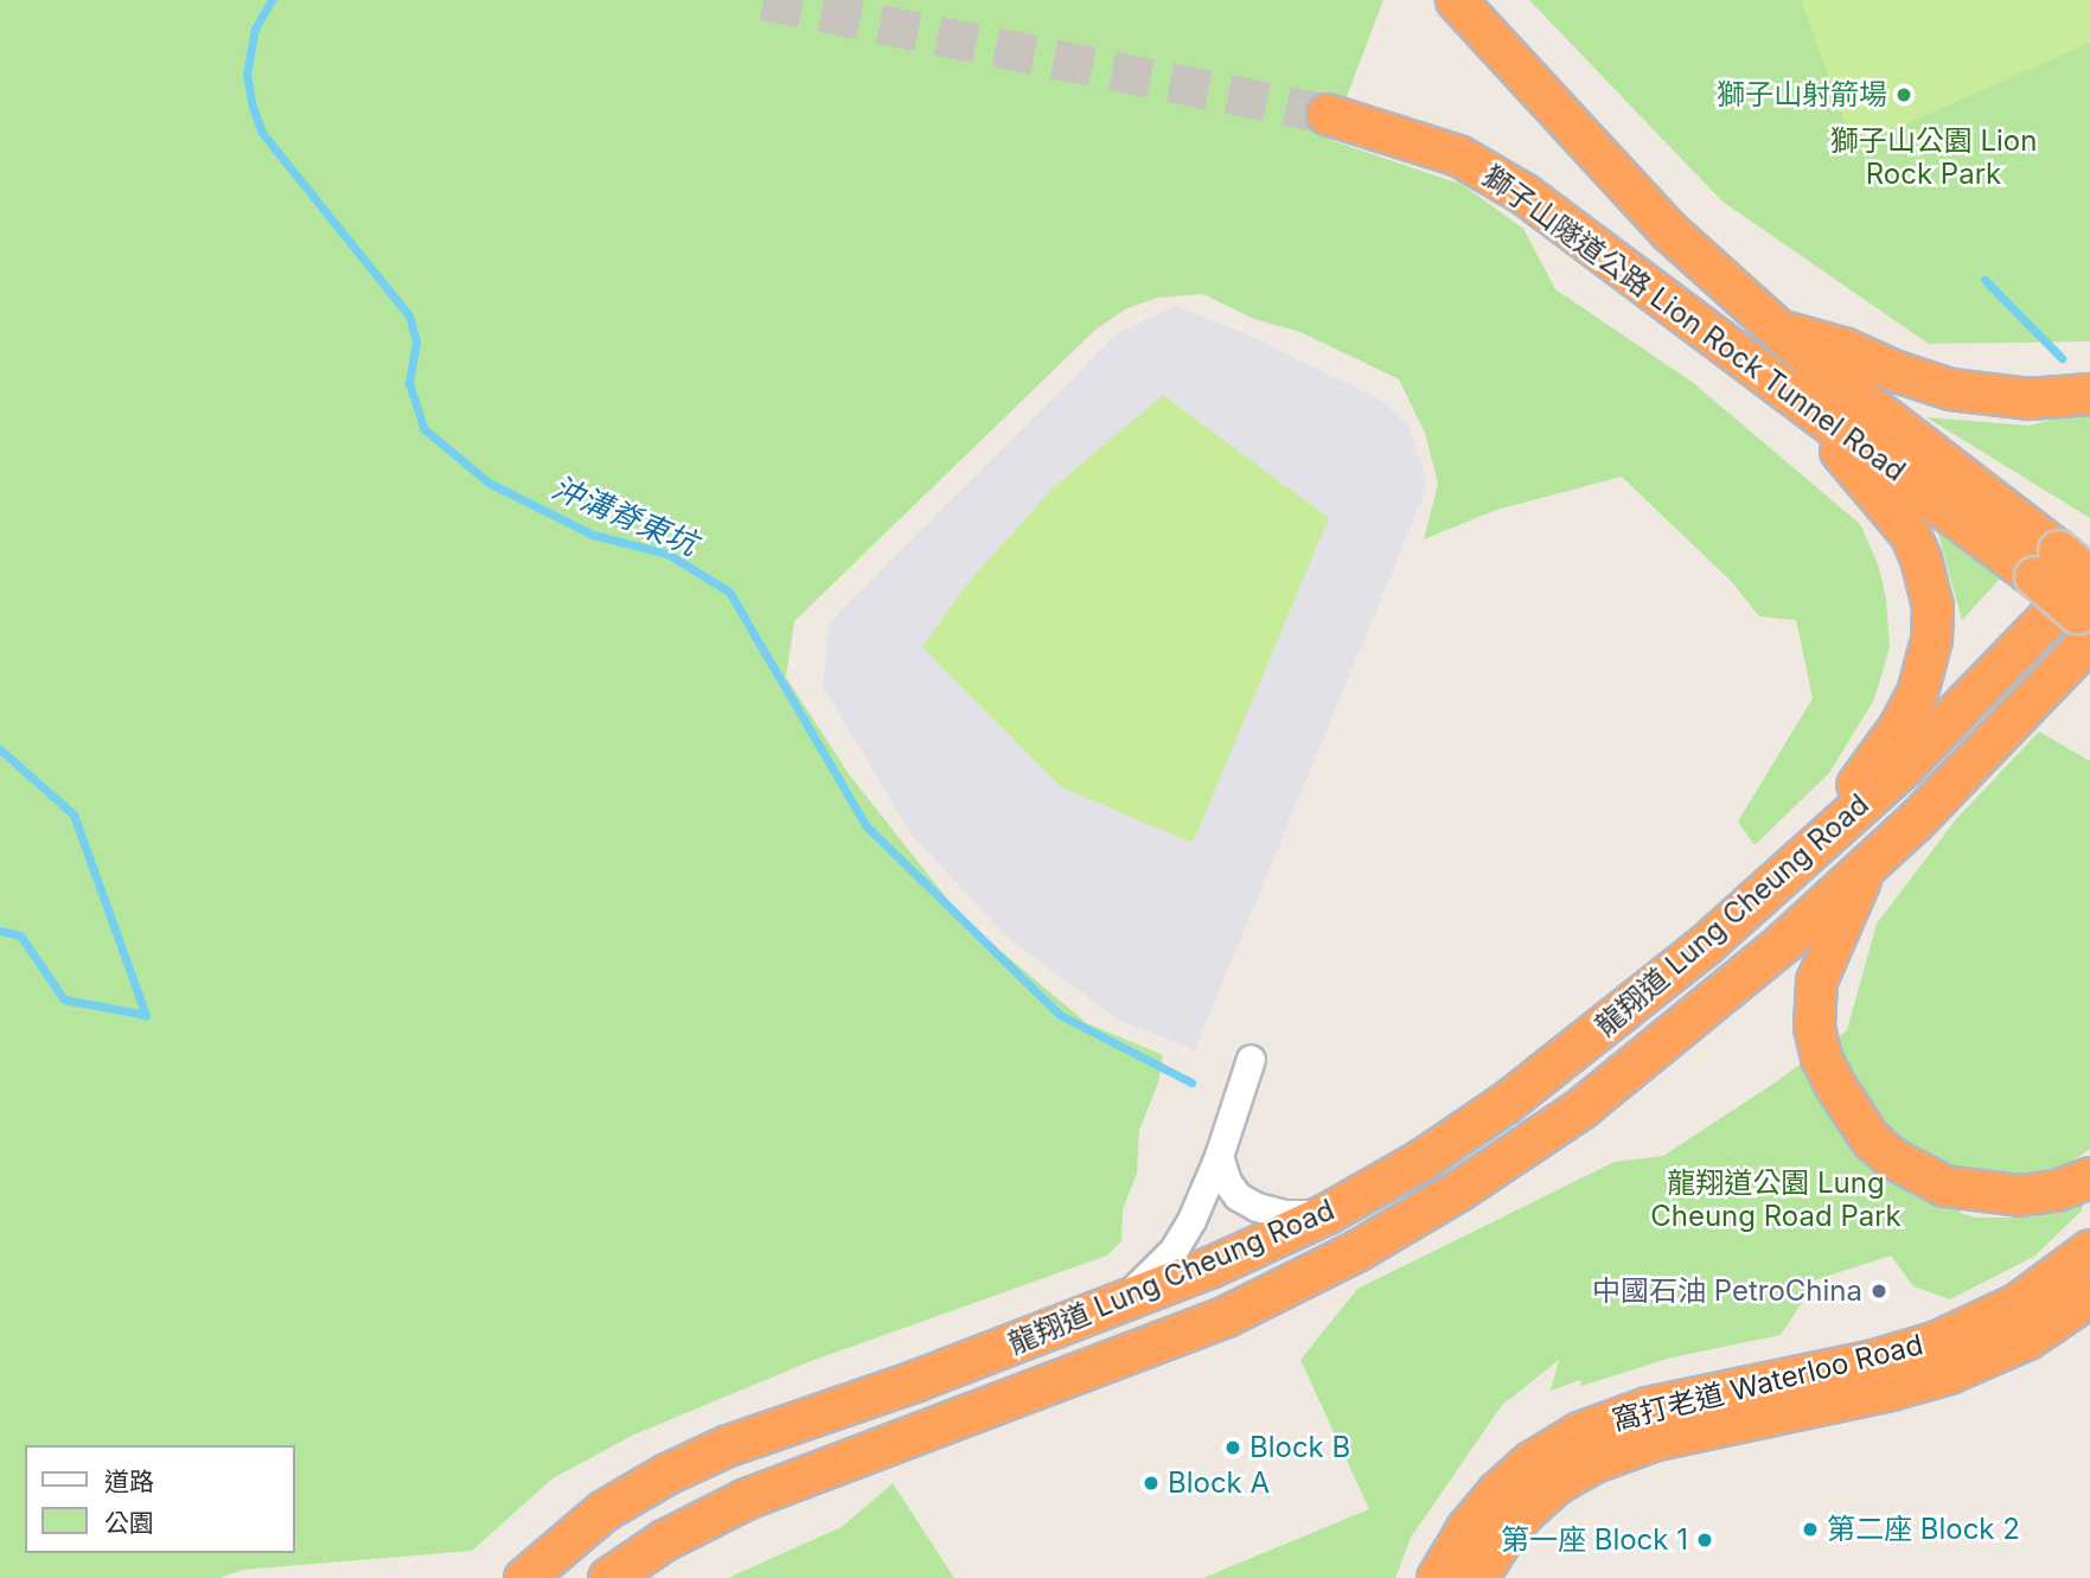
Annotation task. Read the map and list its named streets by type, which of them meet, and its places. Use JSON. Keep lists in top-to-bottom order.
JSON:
{
  "streets": {
    "highway": ["獅子山隧道公路 Lion Rock Tunnel Road", "龍翔道 Lung Cheung Road", "窩打老道 Waterloo Road"]
  },
  "water": ["沖溝脊東坑"],
  "parks": ["獅子山公園 Lion Rock Park", "龍翔道公園 Lung Cheung Road Park"],
  "places": [
    "獅子山射箭場",
    "中國石油 PetroChina",
    "Block B",
    "Block A",
    "第二座 Block 2",
    "第一座 Block 1"
  ],
  "legend": ["道路", "公園"]
}
